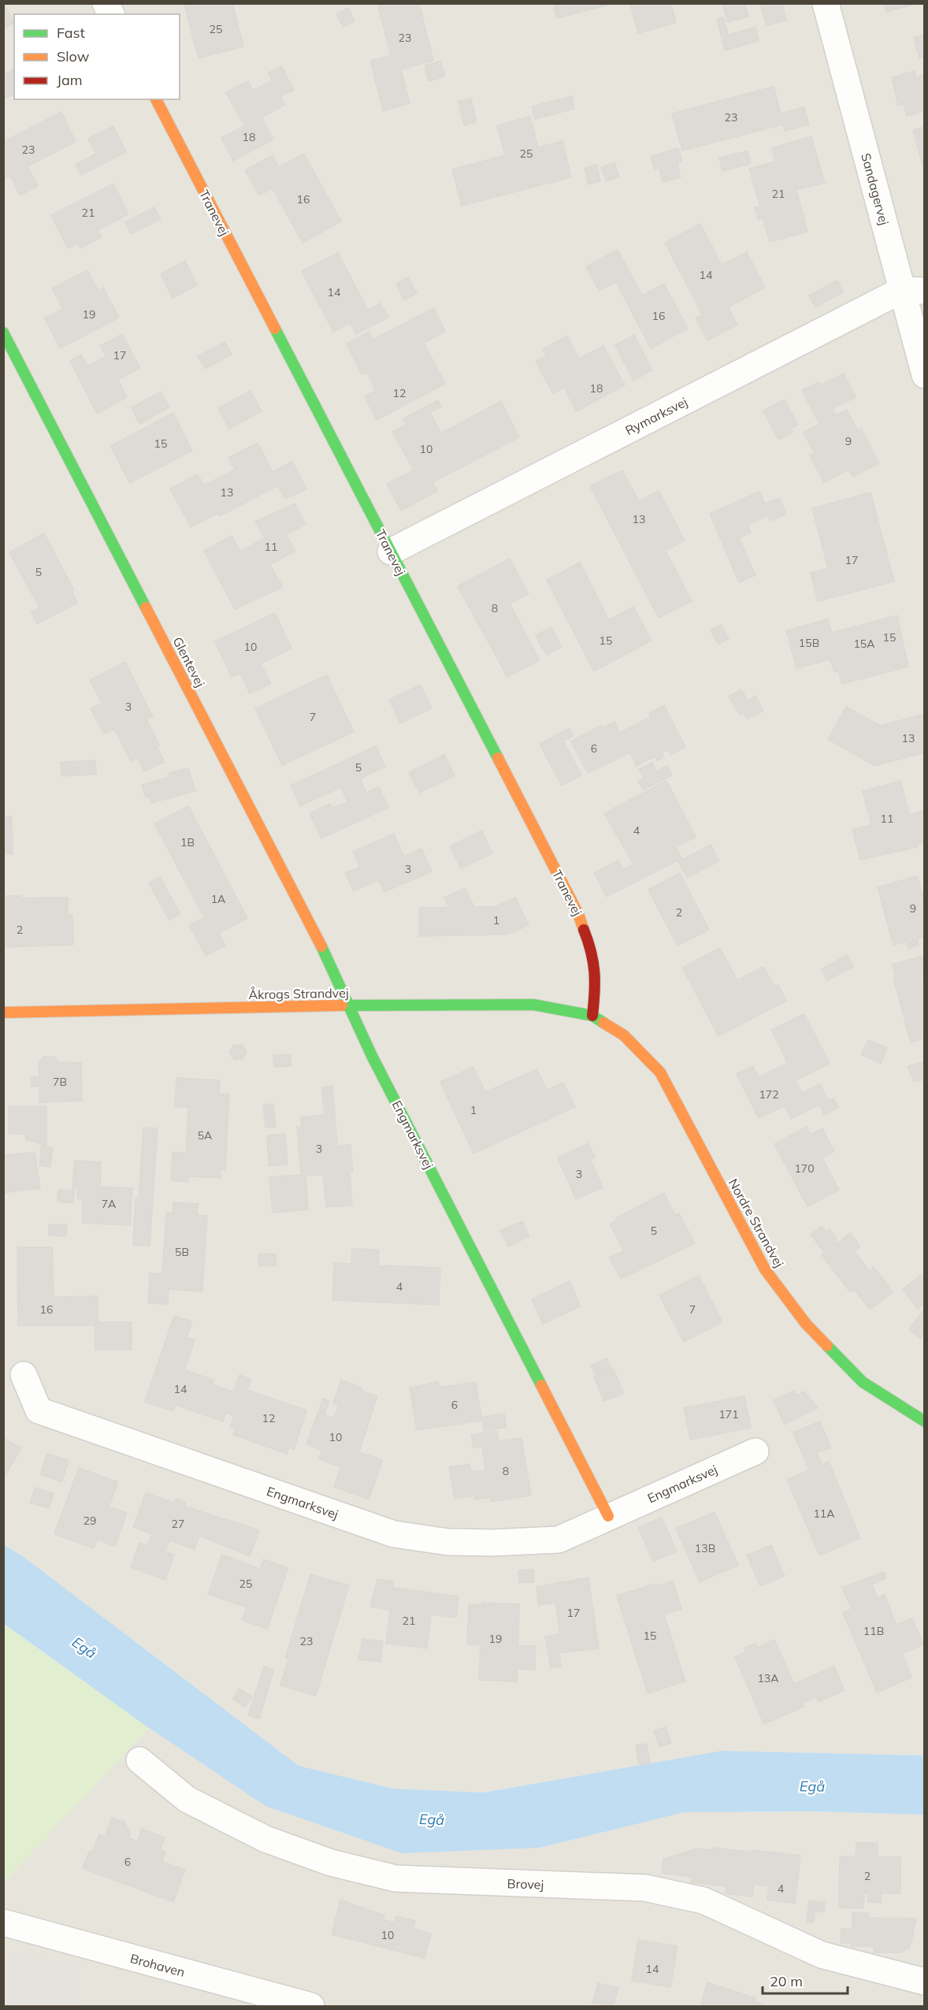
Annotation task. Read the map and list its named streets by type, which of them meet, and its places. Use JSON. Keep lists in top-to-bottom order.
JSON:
{
  "streets": {
    "street": [
      "Sandagervej",
      "Tranevej",
      "Rymarksvej",
      "Glentevej",
      "Åkrogs Strandvej",
      "Engmarksvej",
      "Nordre Strandvej",
      "Brovej",
      "Brohaven"
    ]
  },
  "crossings": [
    ["Sandagervej", "Rymarksvej"],
    ["Tranevej", "Rymarksvej"],
    ["Tranevej", "Åkrogs Strandvej"],
    ["Tranevej", "Nordre Strandvej"],
    ["Glentevej", "Åkrogs Strandvej"],
    ["Glentevej", "Engmarksvej"],
    ["Åkrogs Strandvej", "Engmarksvej"],
    ["Åkrogs Strandvej", "Nordre Strandvej"]
  ],
  "water": ["Egå"],
  "house_numbers": [
    "25",
    "23",
    "23",
    "18",
    "23",
    "25",
    "21",
    "16",
    "21",
    "14",
    "14",
    "19",
    "16",
    "17",
    "18",
    "12",
    "9",
    "15",
    "10",
    "13",
    "13",
    "11",
    "17",
    "5",
    "8",
    "15",
    "15",
    "15B",
    "15A",
    "10",
    "3",
    "7",
    "13",
    "6",
    "5",
    "11",
    "4",
    "1B",
    "3",
    "1A",
    "9",
    "2",
    "1",
    "2",
    "7B",
    "172",
    "1",
    "5A",
    "3",
    "170",
    "3",
    "7A",
    "5",
    "5B",
    "4",
    "16",
    "7",
    "14",
    "6",
    "171",
    "12",
    "10",
    "8",
    "11A",
    "29",
    "27",
    "13B",
    "25",
    "17",
    "21",
    "11B",
    "15",
    "19",
    "23",
    "13A",
    "6",
    "2",
    "4",
    "10",
    "14"
  ],
  "legend": ["Fast", "Slow", "Jam"],
  "scale_bar": "20 m"
}
